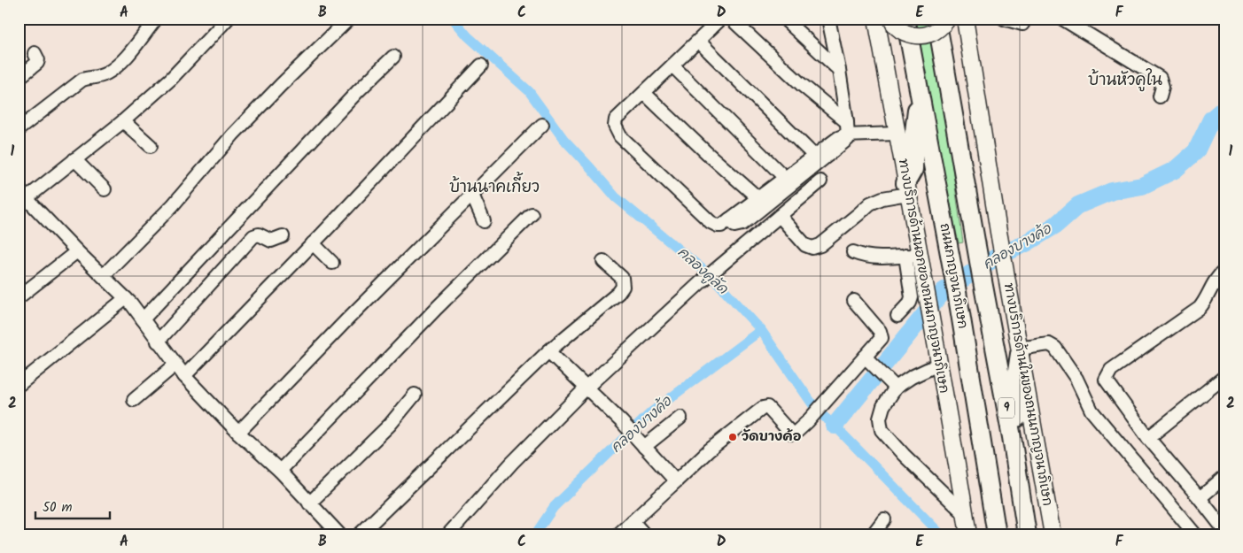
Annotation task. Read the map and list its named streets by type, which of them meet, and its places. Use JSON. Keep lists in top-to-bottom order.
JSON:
{
  "streets": {
    "highway": ["ถนนกาญจนาภิเษก", "9"],
    "main road": ["ทางบริการด้านนอกของถนนกาญจนาภิเษก", "ทางบริการด้านในของถนนกาญจนาภิเษก"]
  },
  "districts": ["บ้านหัวคูใน", "บ้านนาคเกี้ยว"],
  "water": ["คลองบางค้อ", "คลองคูลัด"],
  "places": ["วัดบางค้อ"],
  "scale_bar": "50 m",
  "grid": {
    "columns": [
      "A",
      "B",
      "C",
      "D",
      "E",
      "F"
    ],
    "rows": ["1", "2"]
  }
}
